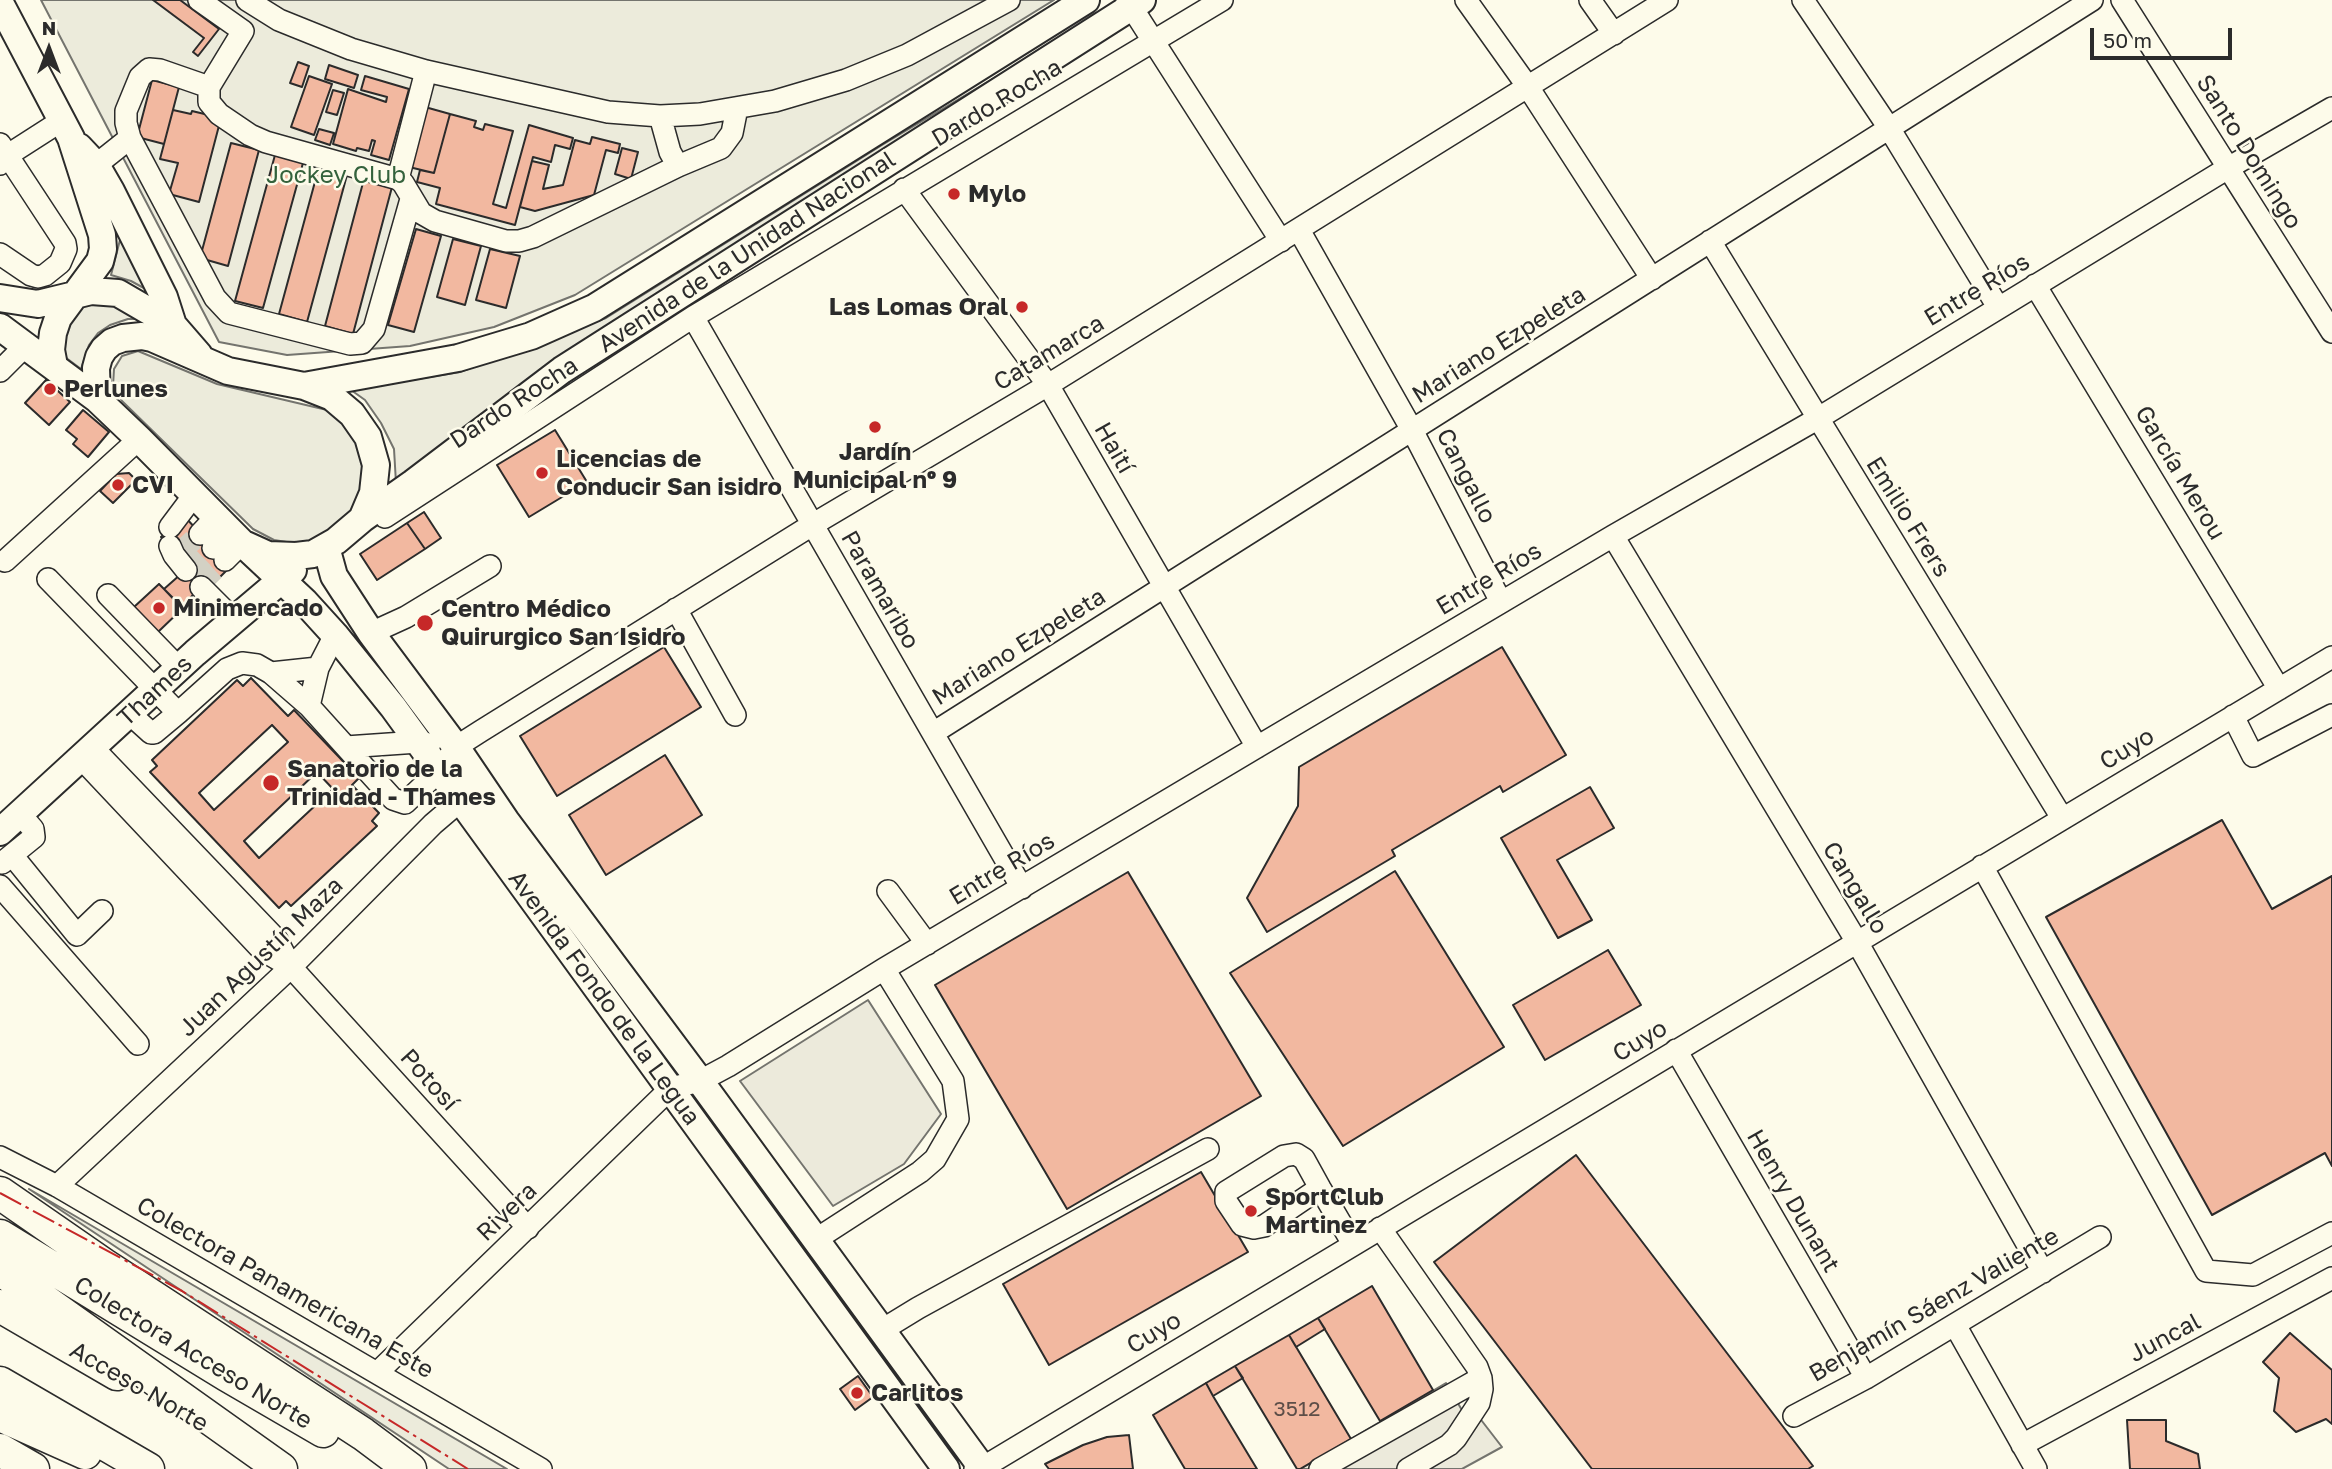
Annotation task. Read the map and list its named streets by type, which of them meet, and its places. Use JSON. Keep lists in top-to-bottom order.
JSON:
{
  "streets": {
    "highway": ["Colectora Acceso Norte", "Acceso Norte"],
    "main road": ["Avenida de la Unidad Nacional", "Thames", "Avenida Fondo de la Legua"],
    "street": [
      "Dardo Rocha",
      "Santo Domingo",
      "Entre Ríos",
      "Mariano Ezpeleta",
      "Catamarca",
      "Haití",
      "García Merou",
      "Cangallo",
      "Emilio Frers",
      "Paramaribo",
      "Cuyo",
      "Juan Agustín Maza",
      "Potosí",
      "Henry Dunant",
      "Rivera",
      "Colectora Panamericana Este",
      "Benjamín Sáenz Valiente",
      "Juncal"
    ]
  },
  "crossings": [
    ["Dardo Rocha", "Avenida de la Unidad Nacional"],
    ["Dardo Rocha", "Haití"],
    ["Dardo Rocha", "Cangallo"],
    ["Dardo Rocha", "Paramaribo"],
    ["Dardo Rocha", "Thames"],
    ["Dardo Rocha", "Avenida Fondo de la Legua"],
    ["Santo Domingo", "Entre Ríos"],
    ["Avenida de la Unidad Nacional", "Cangallo"],
    ["Avenida de la Unidad Nacional", "Thames"],
    ["Avenida de la Unidad Nacional", "Avenida Fondo de la Legua"],
    ["Entre Ríos", "Haití"],
    ["Entre Ríos", "García Merou"],
    ["Entre Ríos", "Cangallo"],
    ["Entre Ríos", "Emilio Frers"],
    ["Entre Ríos", "Paramaribo"],
    ["Entre Ríos", "Avenida Fondo de la Legua"],
    ["Entre Ríos", "Rivera"],
    ["Mariano Ezpeleta", "Haití"],
    ["Mariano Ezpeleta", "Cangallo"],
    ["Mariano Ezpeleta", "Emilio Frers"],
    ["Mariano Ezpeleta", "Paramaribo"],
    ["Catamarca", "Haití"],
    ["Catamarca", "Cangallo"],
    ["Catamarca", "Paramaribo"],
    ["Catamarca", "Avenida Fondo de la Legua"],
    ["García Merou", "Cuyo"],
    ["Cangallo", "Cuyo"],
    ["Cangallo", "Benjamín Sáenz Valiente"],
    ["Emilio Frers", "Cuyo"],
    ["Thames", "Avenida Fondo de la Legua"],
    ["Thames", "Potosí"],
    ["Cuyo", "Avenida Fondo de la Legua"],
    ["Cuyo", "Henry Dunant"],
    ["Juan Agustín Maza", "Avenida Fondo de la Legua"],
    ["Juan Agustín Maza", "Potosí"],
    ["Juan Agustín Maza", "Colectora Panamericana Este"],
    ["Avenida Fondo de la Legua", "Rivera"],
    ["Potosí", "Rivera"],
    ["Henry Dunant", "Benjamín Sáenz Valiente"],
    ["Rivera", "Colectora Panamericana Este"]
  ],
  "parks": ["Jockey Club"],
  "places": [
    "Mylo",
    "Las Lomas Oral",
    "Perlunes",
    "Jardín Municipal nº 9",
    "Licencias de Conducir San isidro",
    "CVI",
    "Minimercado",
    "Centro Médico Quirurgico San Isidro",
    "Sanatorio de la Trinidad - Thames",
    "SportClub Martinez",
    "Carlitos"
  ],
  "house_numbers": ["3512"],
  "scale_bar": "50 m",
  "north": "top"
}
